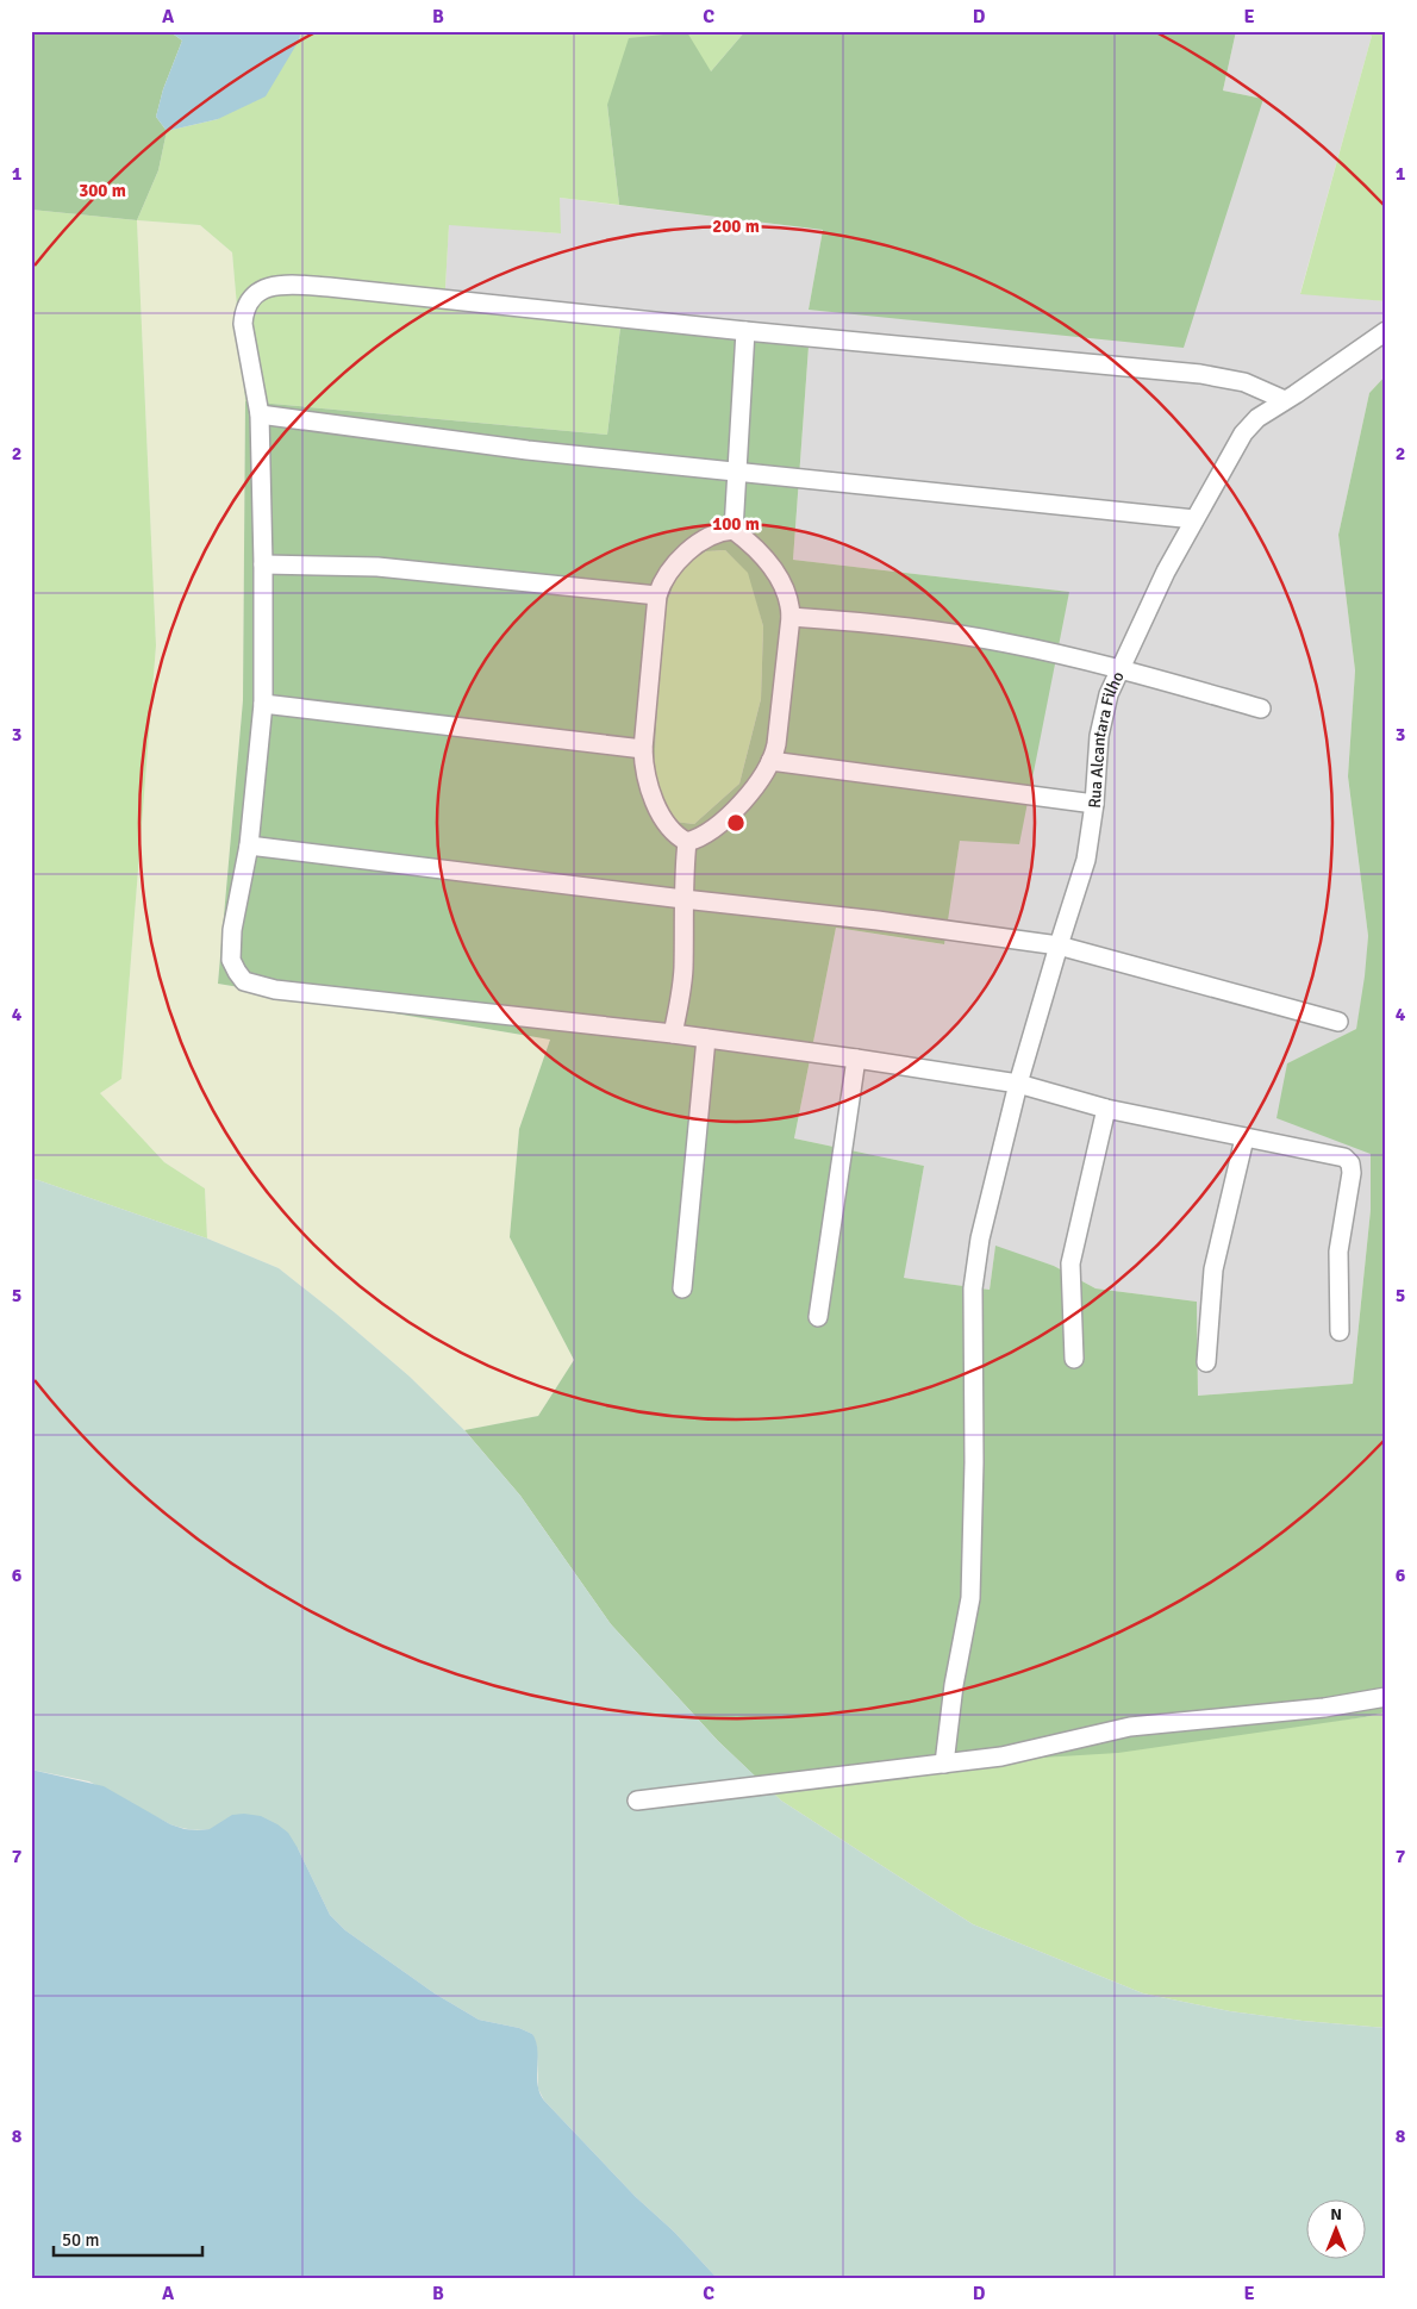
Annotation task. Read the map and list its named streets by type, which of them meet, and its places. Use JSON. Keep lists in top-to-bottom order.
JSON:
{
  "streets": {
    "street": ["Rua Alcantara Filho"]
  },
  "scale_bar": "50 m",
  "north": "top",
  "grid": {
    "columns": [
      "A",
      "B",
      "C",
      "D",
      "E"
    ],
    "rows": [
      "1",
      "2",
      "3",
      "4",
      "5",
      "6",
      "7",
      "8"
    ]
  },
  "rings": ["300 m", "200 m", "100 m"]
}
